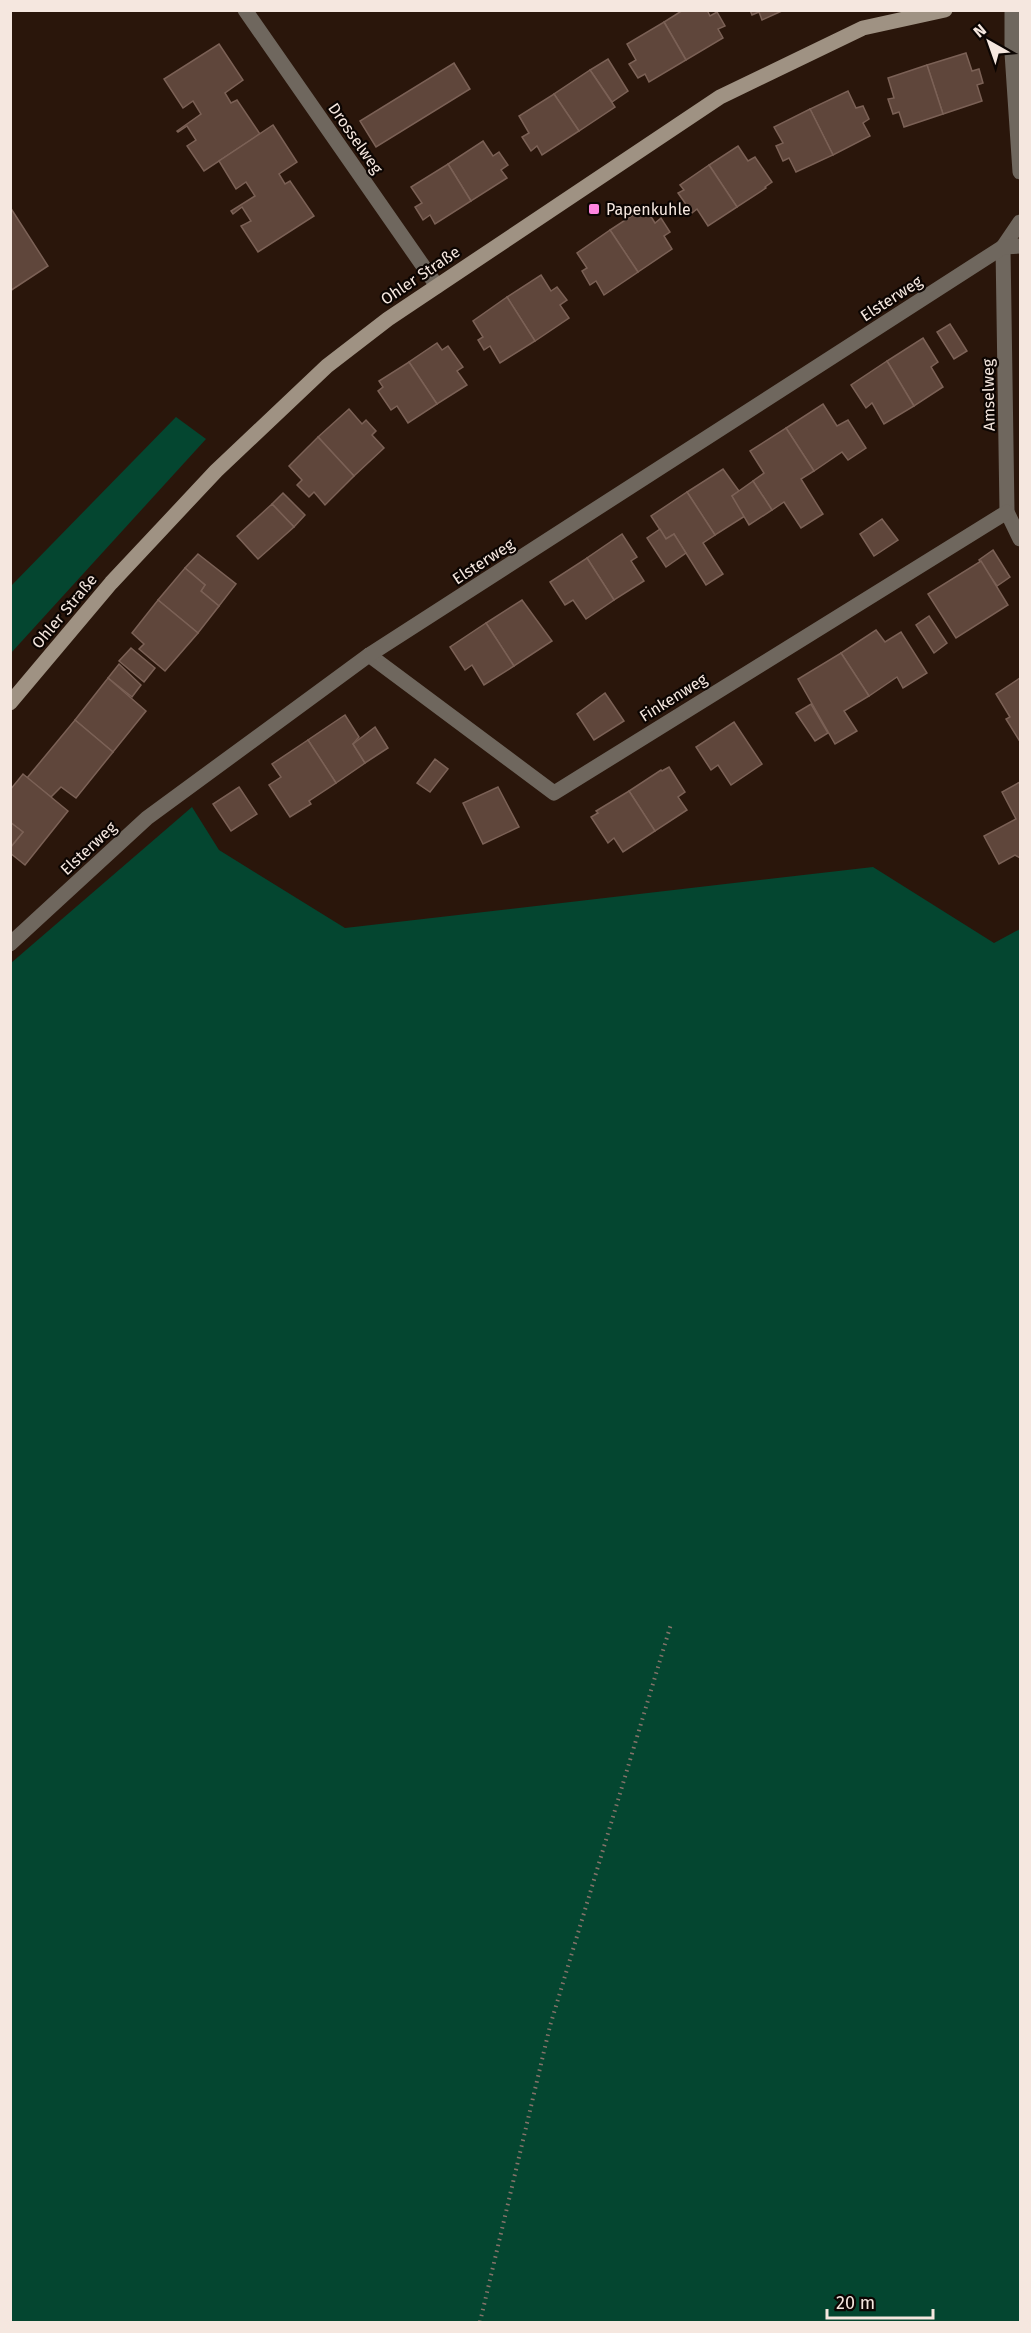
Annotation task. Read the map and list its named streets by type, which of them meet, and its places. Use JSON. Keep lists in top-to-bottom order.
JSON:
{
  "streets": {
    "street": [
      "Drosselweg",
      "Ohler Straße",
      "Elsterweg",
      "Amselweg",
      "Finkenweg"
    ]
  },
  "crossings": [
    ["Drosselweg", "Ohler Straße"],
    ["Elsterweg", "Amselweg"],
    ["Elsterweg", "Finkenweg"],
    ["Amselweg", "Finkenweg"]
  ],
  "places": {
    "transit": ["Papenkuhle"]
  },
  "scale_bar": "20 m",
  "north": "top left"
}
